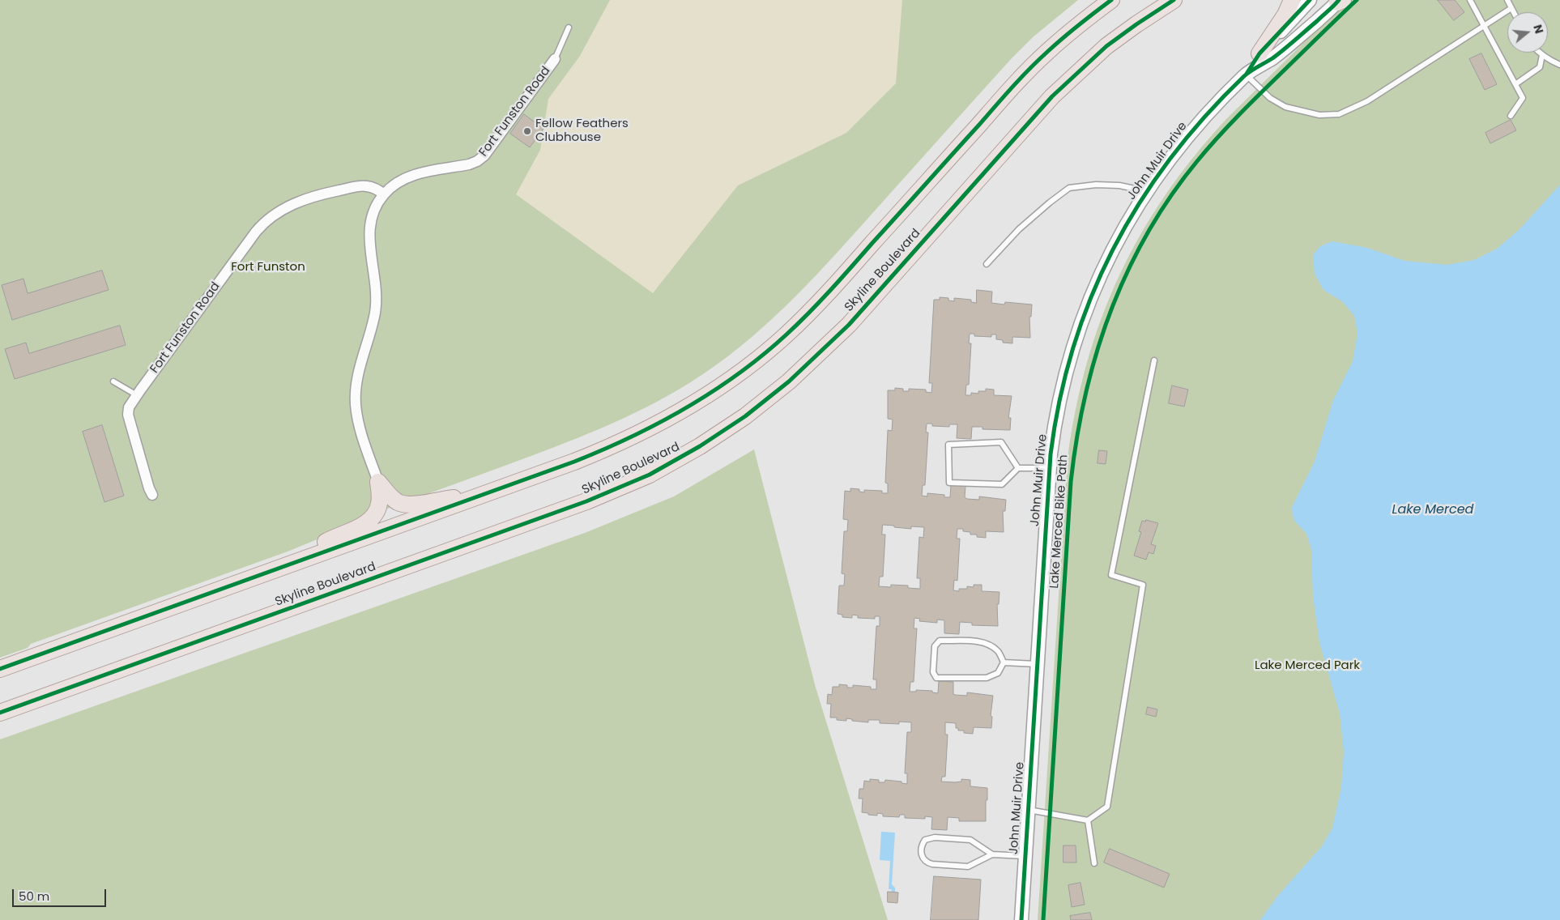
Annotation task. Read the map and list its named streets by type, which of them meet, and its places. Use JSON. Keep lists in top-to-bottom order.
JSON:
{
  "streets": {
    "main road": ["Skyline Boulevard"],
    "street": ["Fort Funston Road", "John Muir Drive"],
    "cycle path": ["Lake Merced Bike Path"]
  },
  "water": ["Lake Merced"],
  "parks": ["Fort Funston", "Lake Merced Park"],
  "places": ["Fellow Feathers Clubhouse"],
  "scale_bar": "50 m",
  "north": "right"
}
